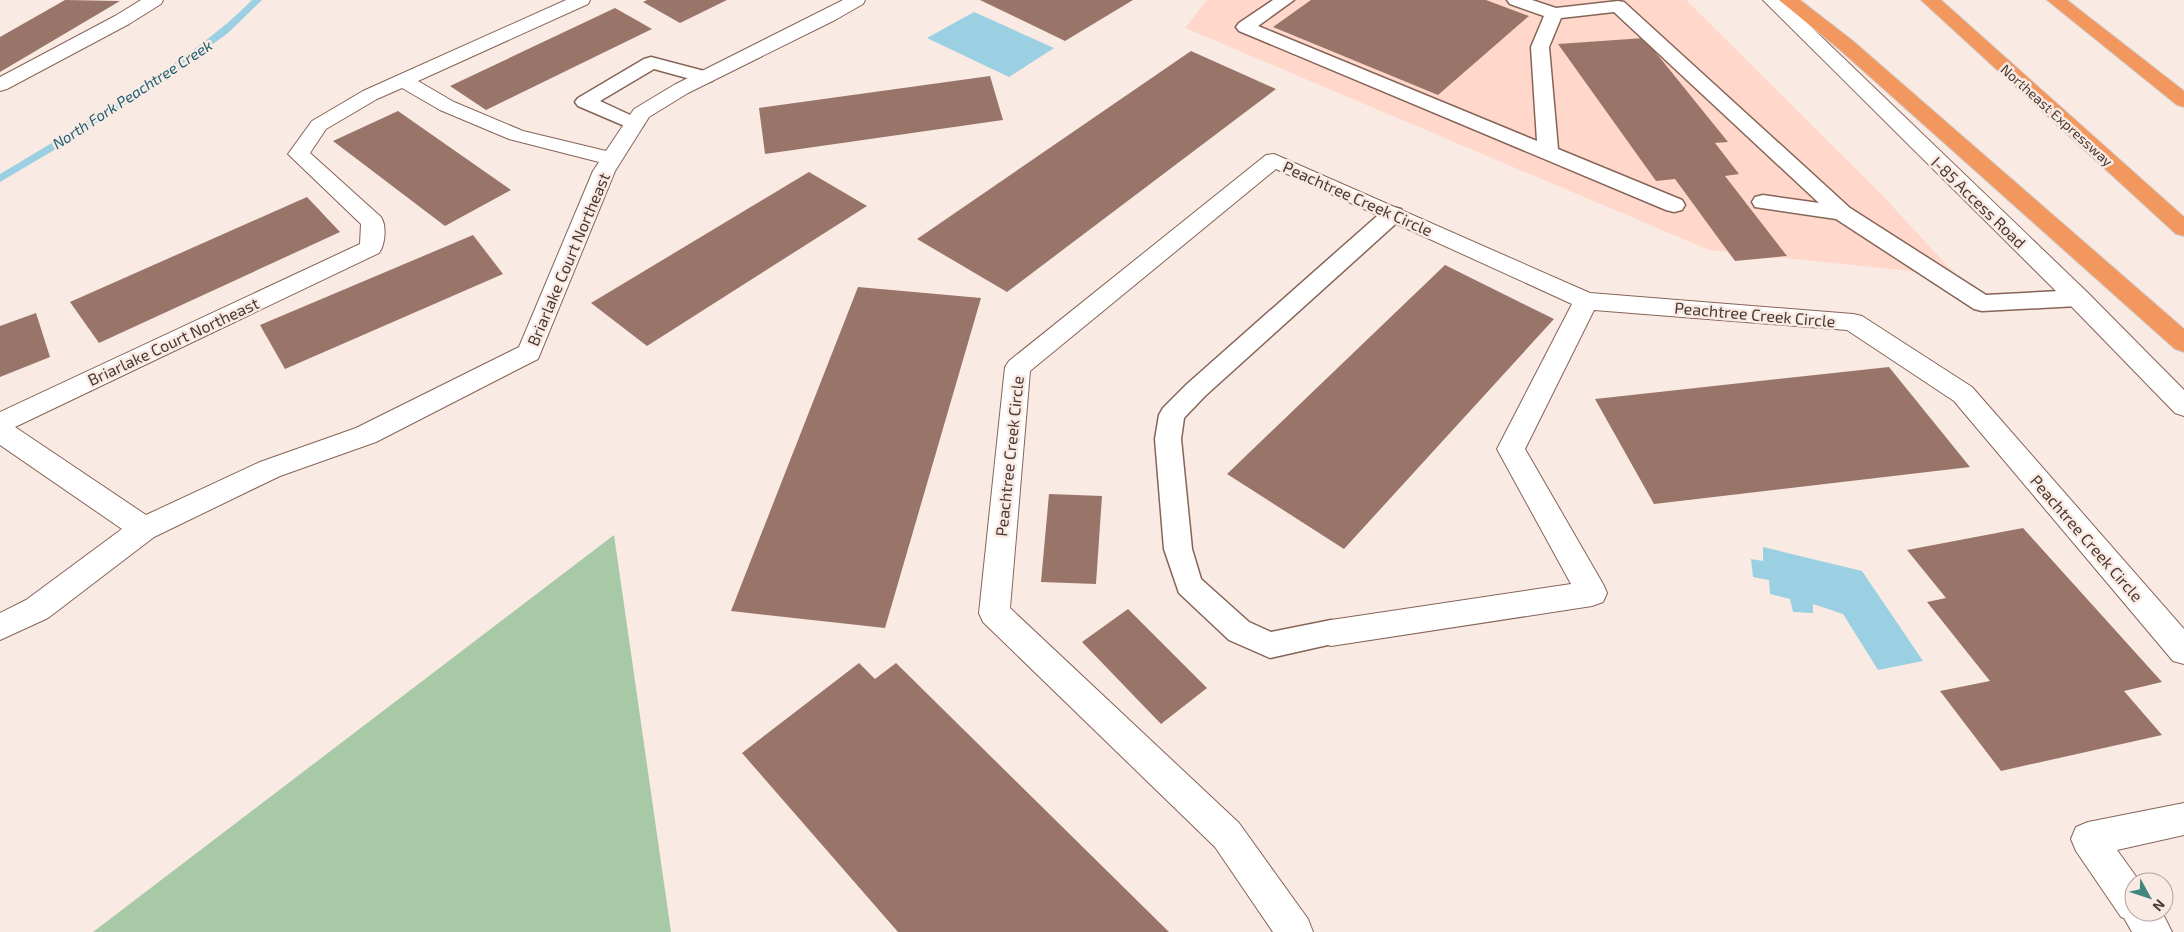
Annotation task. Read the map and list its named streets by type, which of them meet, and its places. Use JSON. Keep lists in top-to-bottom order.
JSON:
{
  "streets": {
    "highway": ["Northeast Expressway"],
    "street": ["Peachtree Creek Circle", "I-85 Access Road", "Briarlake Court Northeast"]
  },
  "water": ["North Fork Peachtree Creek"],
  "north": "bottom right"
}
